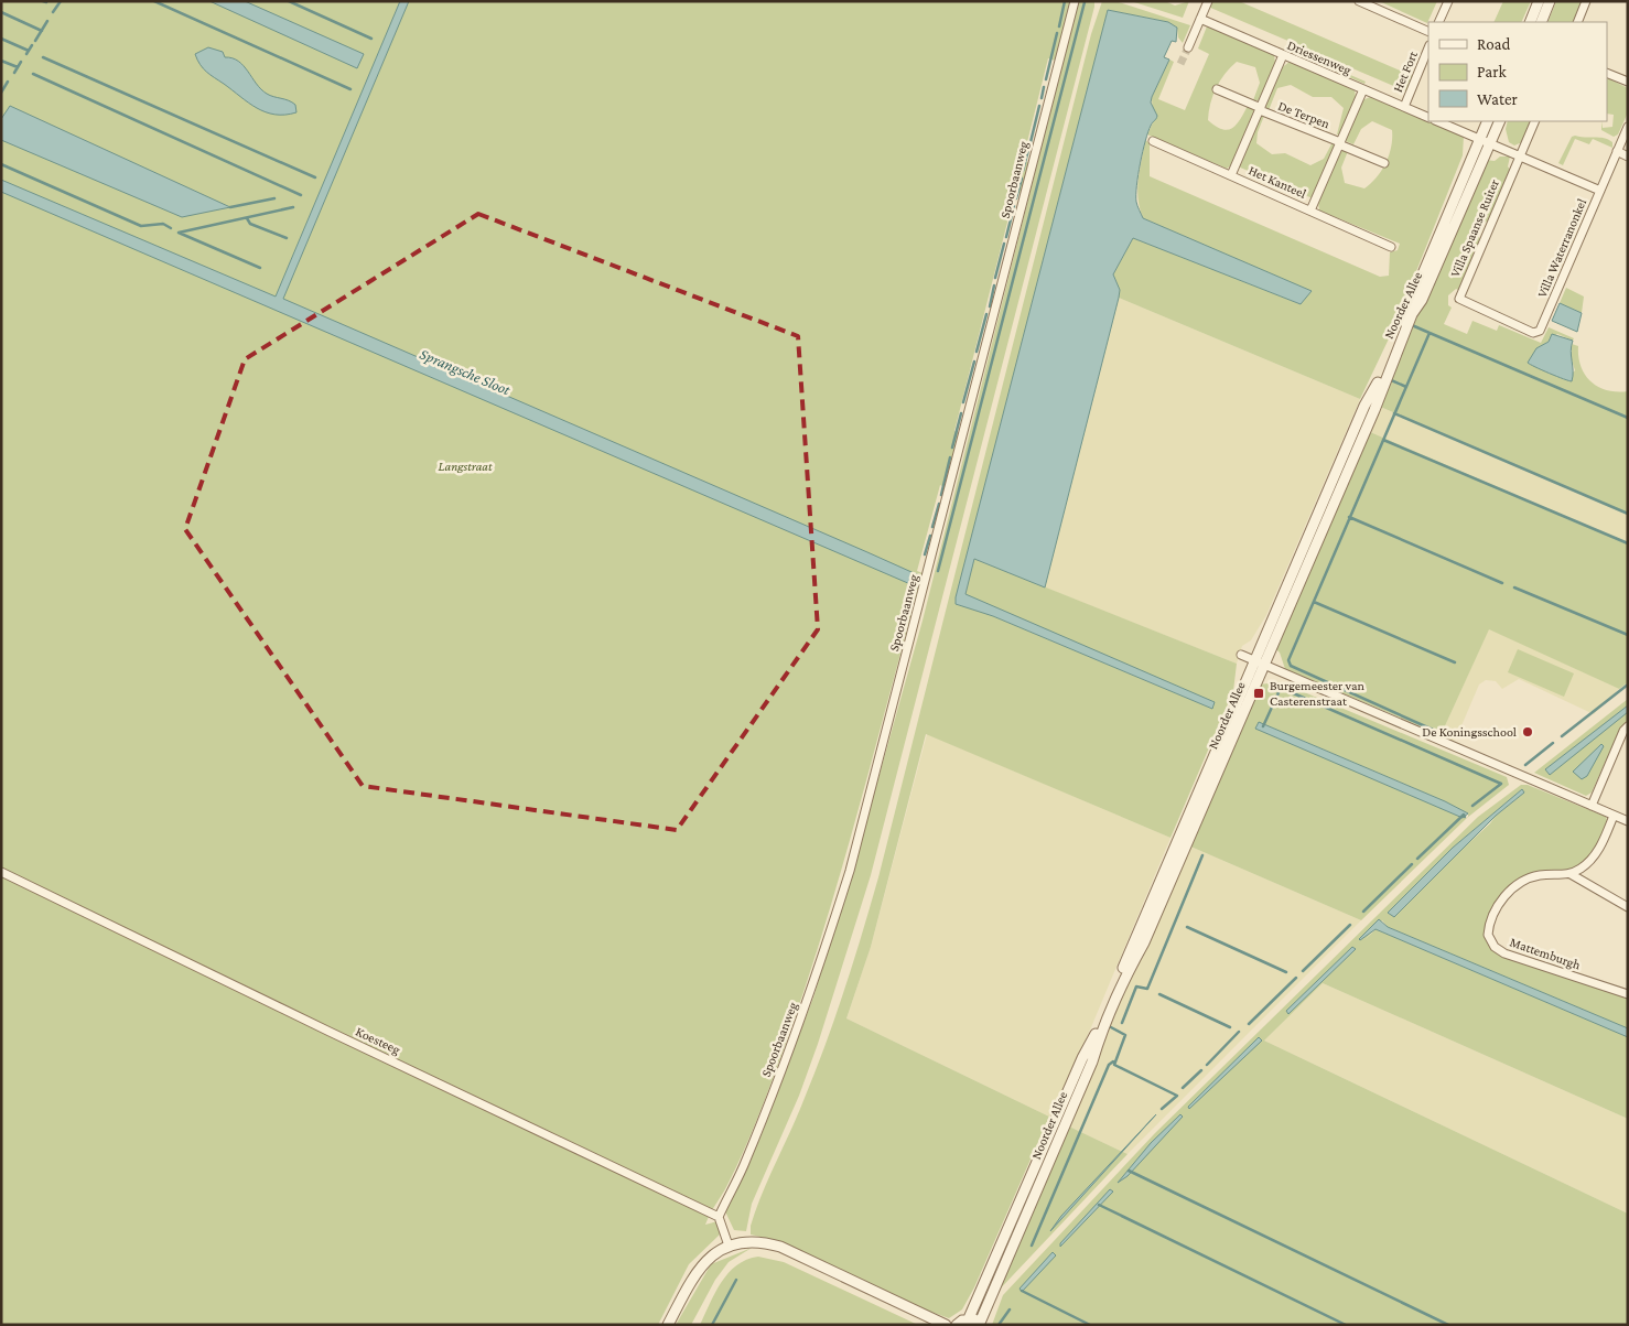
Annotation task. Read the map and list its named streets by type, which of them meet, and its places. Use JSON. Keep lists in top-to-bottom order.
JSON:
{
  "streets": {
    "street": [
      "Driessenweg",
      "Het Fort",
      "De Terpen",
      "Spoorbaanweg",
      "Het Kanteel",
      "Villa Spaanse Ruiter",
      "Villa Waterranonkel",
      "Noorder Allee",
      "Mattemburgh",
      "Koesteeg"
    ]
  },
  "crossings": [
    ["Driessenweg", "Het Fort"],
    ["Driessenweg", "De Terpen"],
    ["De Terpen", "Het Kanteel"],
    ["Spoorbaanweg", "Koesteeg"],
    ["Villa Spaanse Ruiter", "Villa Waterranonkel"],
    ["Villa Waterranonkel", "Noorder Allee"]
  ],
  "water": ["Sprangsche Sloot"],
  "parks": ["Langstraat"],
  "places": {
    "transit": ["Burgemeester van Casterenstraat"],
    "other": ["De Koningsschool"]
  },
  "legend": ["Road", "Park", "Water"]
}
